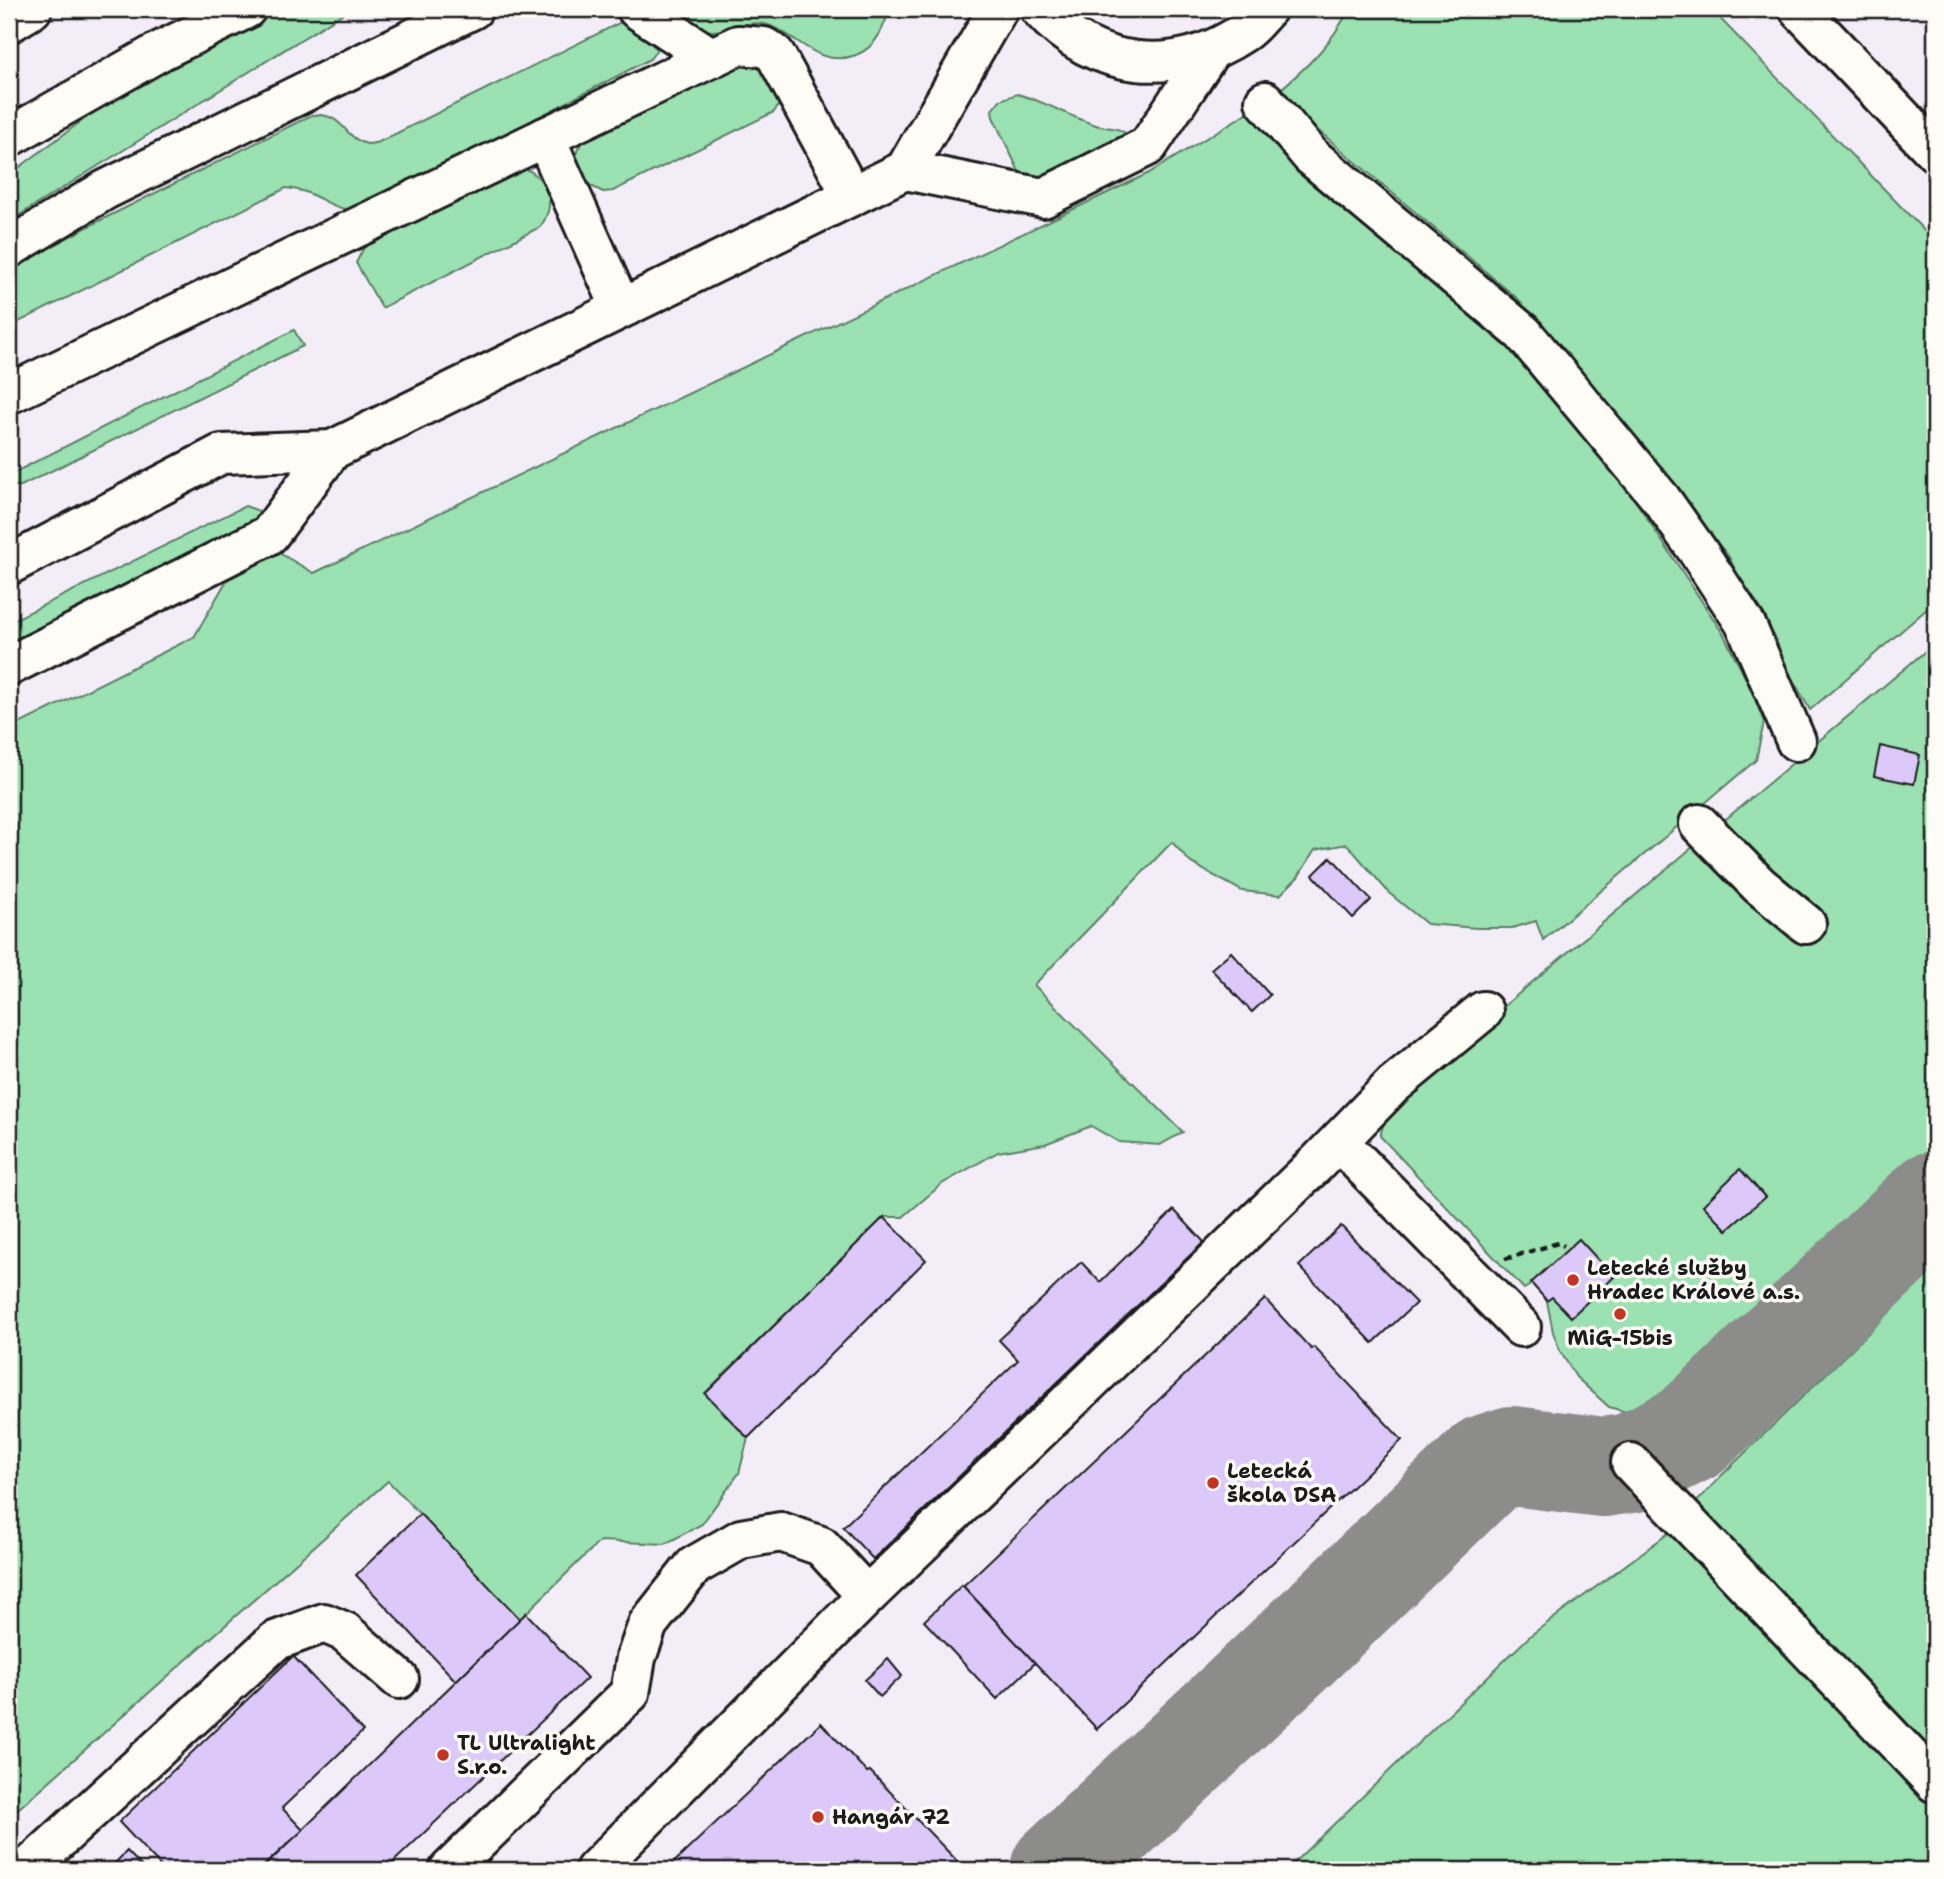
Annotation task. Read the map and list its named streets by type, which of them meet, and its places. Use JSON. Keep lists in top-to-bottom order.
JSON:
{
  "places": [
    "Letecké služby Hradec Králové a.s.",
    "MiG-15bis",
    "Letecká škola DSA",
    "TL Ultralight S.r.o.",
    "Hangár 72"
  ]
}
